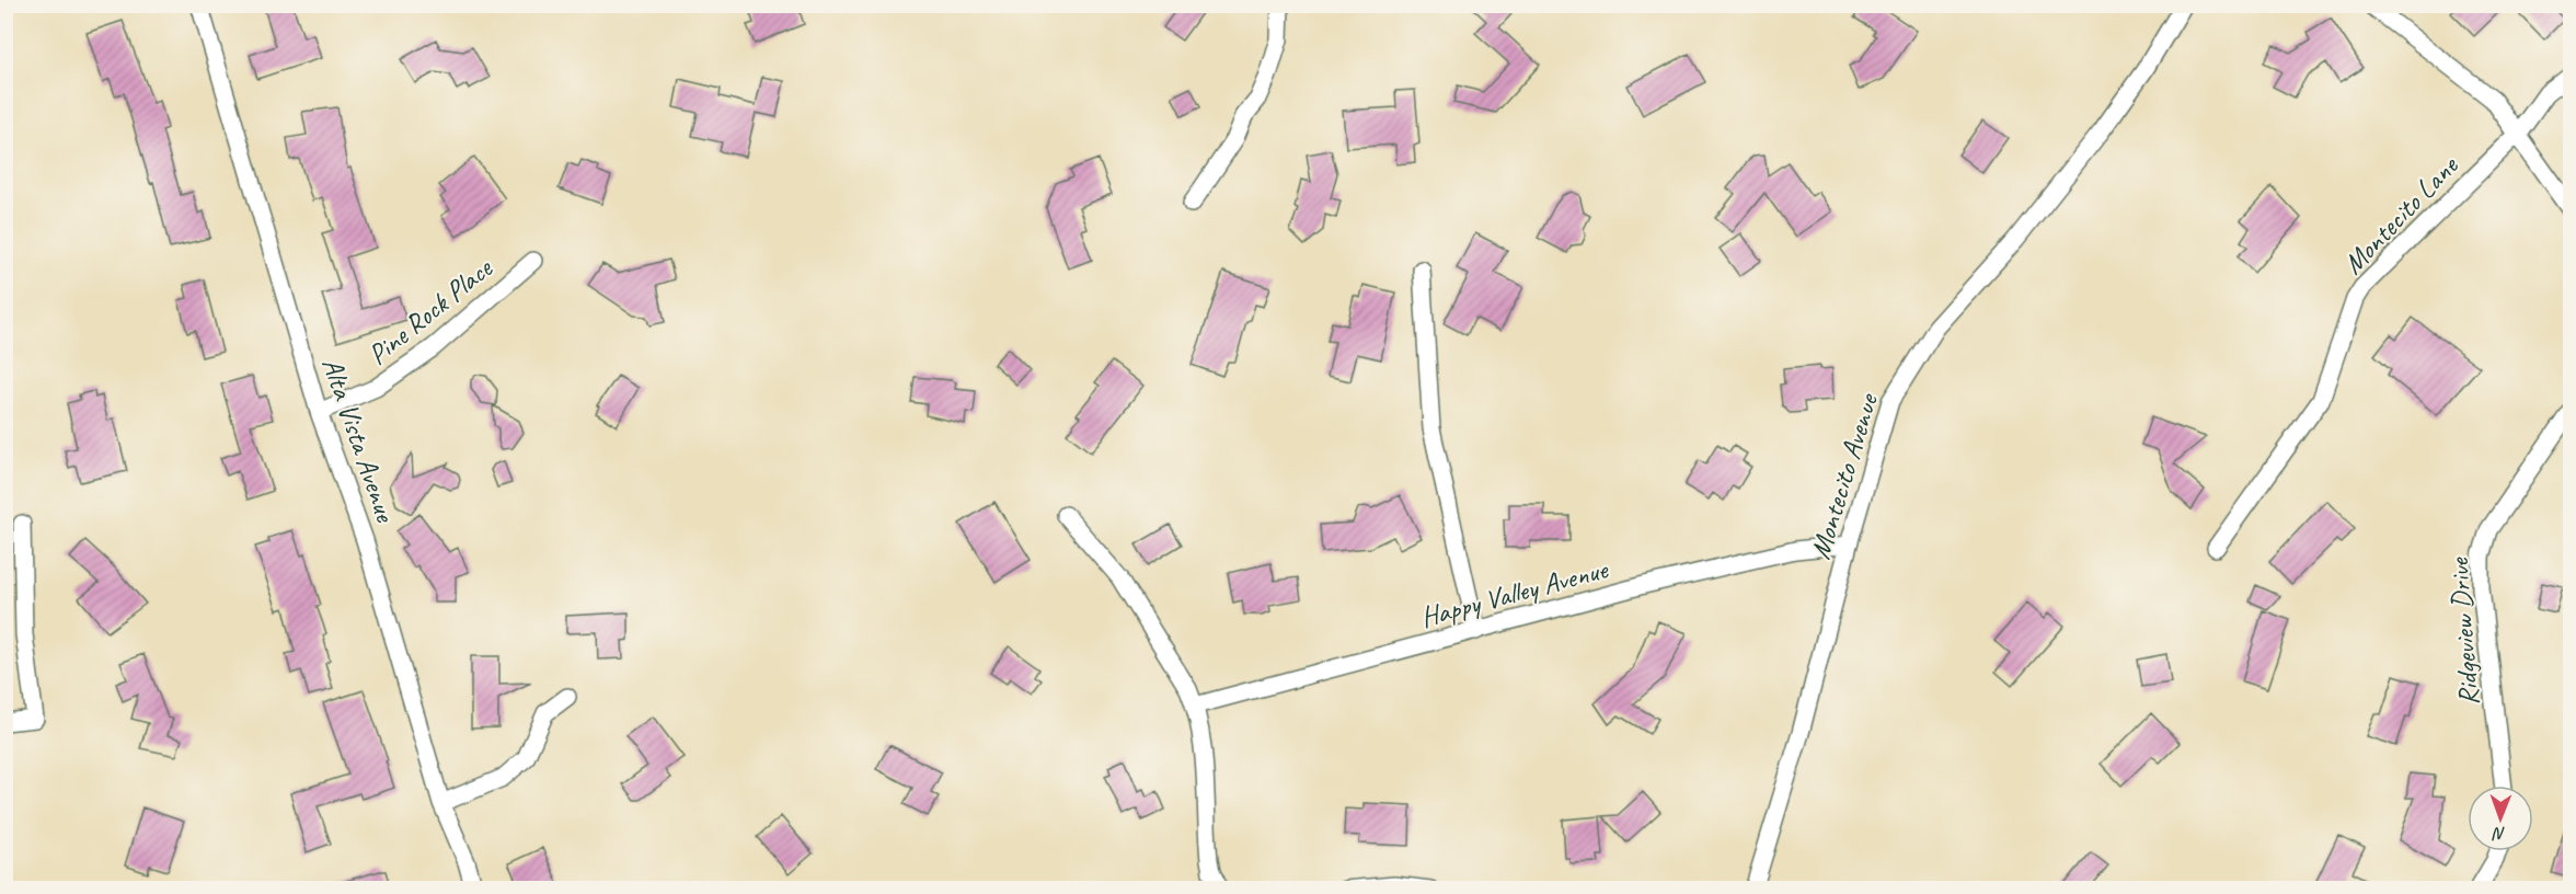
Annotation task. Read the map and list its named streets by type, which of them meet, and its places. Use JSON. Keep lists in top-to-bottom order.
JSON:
{
  "streets": {
    "street": [
      "Montecito Lane",
      "Pine Rock Place",
      "Alta Vista Avenue",
      "Montecito Avenue",
      "Happy Valley Avenue",
      "Ridgeview Drive"
    ]
  },
  "crossings": [
    ["Pine Rock Place", "Alta Vista Avenue"],
    ["Montecito Avenue", "Happy Valley Avenue"]
  ],
  "north": "bottom"
}
